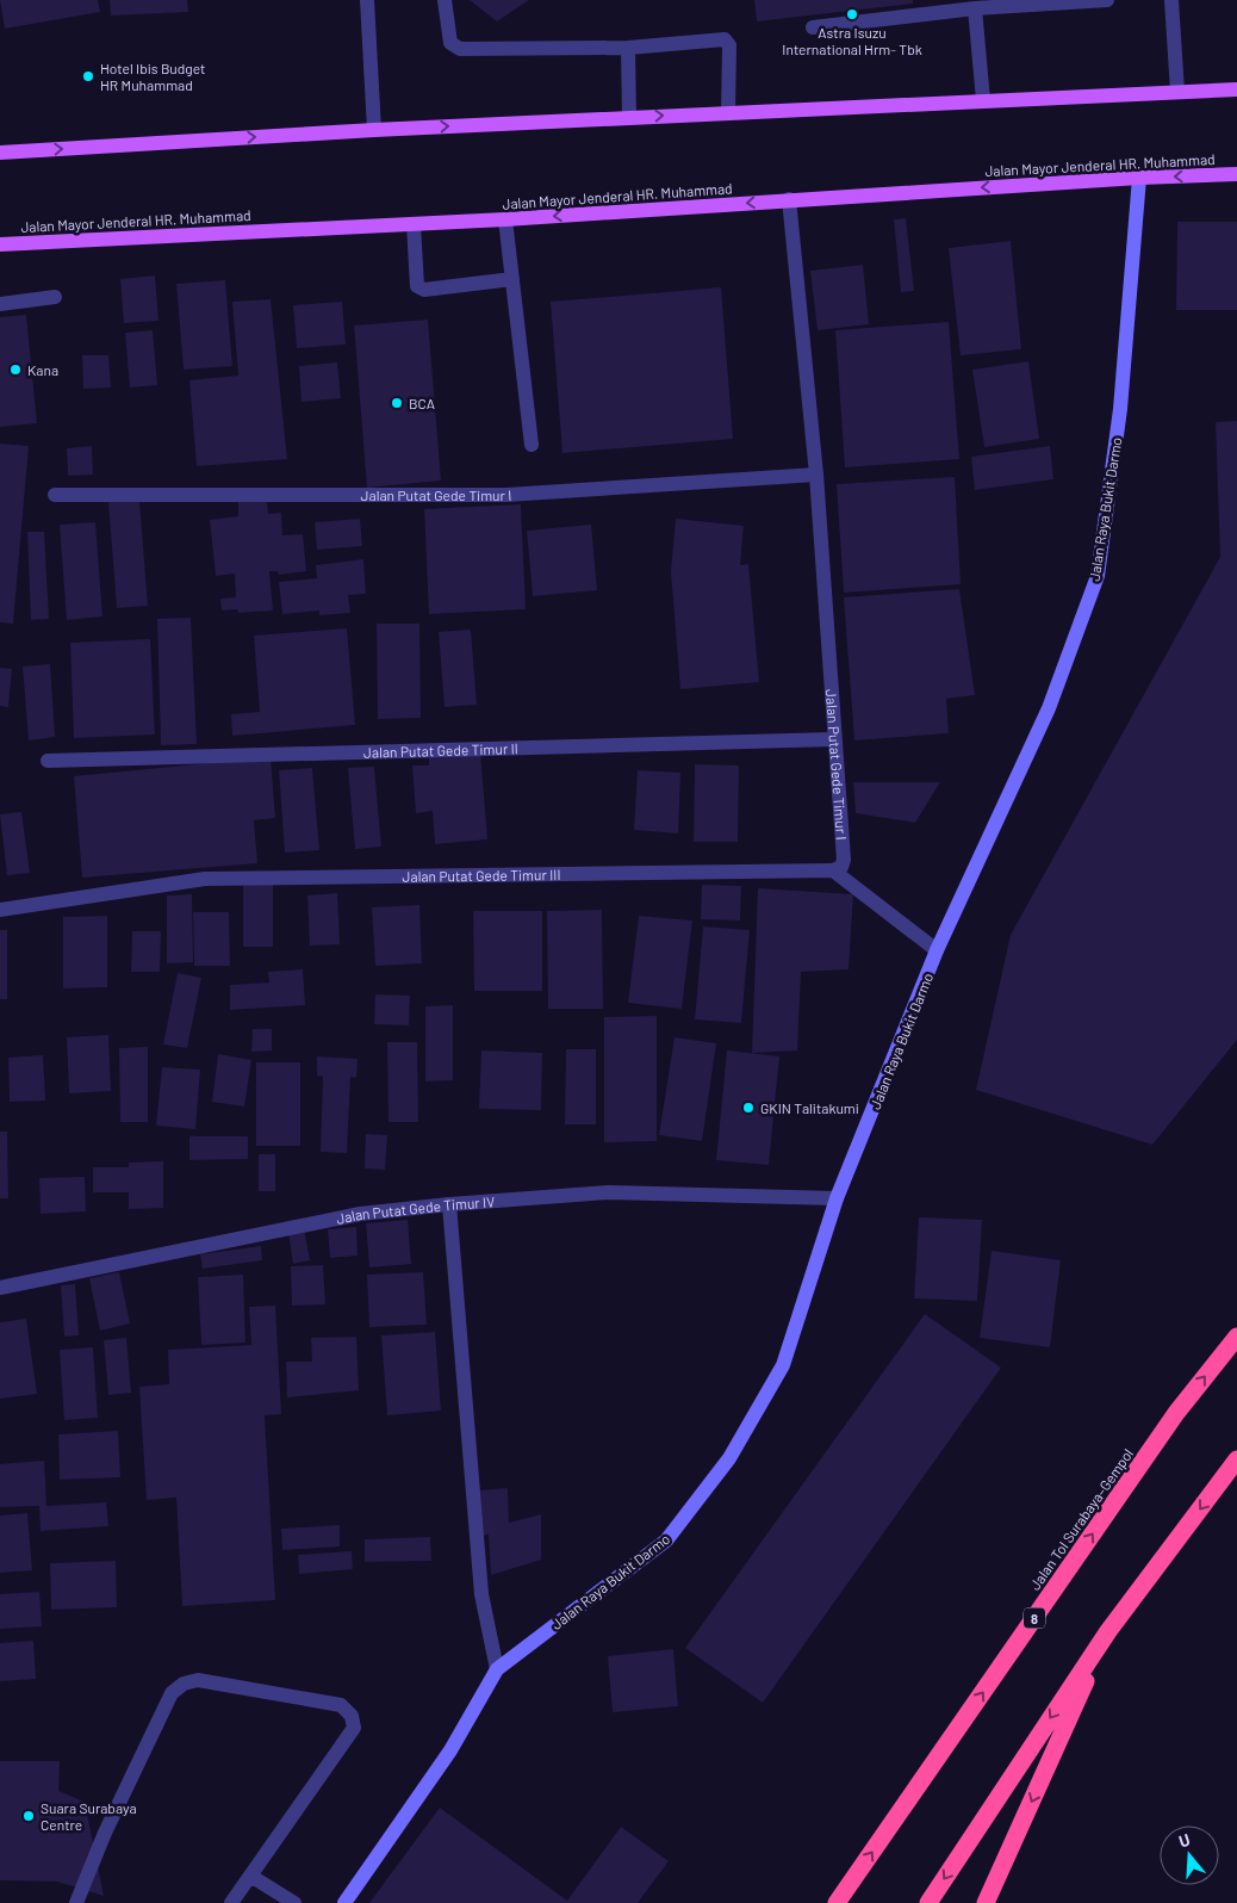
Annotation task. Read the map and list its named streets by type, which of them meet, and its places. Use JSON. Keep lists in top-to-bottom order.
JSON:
{
  "streets": {
    "highway": ["Jalan Tol Surabaya–Gempol", "8"],
    "main road": ["Jalan Mayor Jenderal HR. Muhammad"],
    "street": [
      "Jalan Putat Gede Timur I",
      "Jalan Raya Bukit Darmo",
      "Jalan Putat Gede Timur II",
      "Jalan Putat Gede Timur III",
      "Jalan Putat Gede Timur IV"
    ]
  },
  "crossings": [
    ["Jalan Mayor Jenderal HR. Muhammad", "Jalan Putat Gede Timur I"],
    ["Jalan Mayor Jenderal HR. Muhammad", "Jalan Raya Bukit Darmo"],
    ["Jalan Putat Gede Timur I", "Jalan Putat Gede Timur II"],
    ["Jalan Putat Gede Timur I", "Jalan Putat Gede Timur III"],
    ["Jalan Raya Bukit Darmo", "Jalan Putat Gede Timur IV"]
  ],
  "places": [
    "Astra Isuzu International Hrm- Tbk",
    "Hotel Ibis Budget HR Muhammad",
    "Kana",
    "BCA",
    "GKIN Talitakumi",
    "Suara Surabaya Centre"
  ],
  "north": "top"
}
